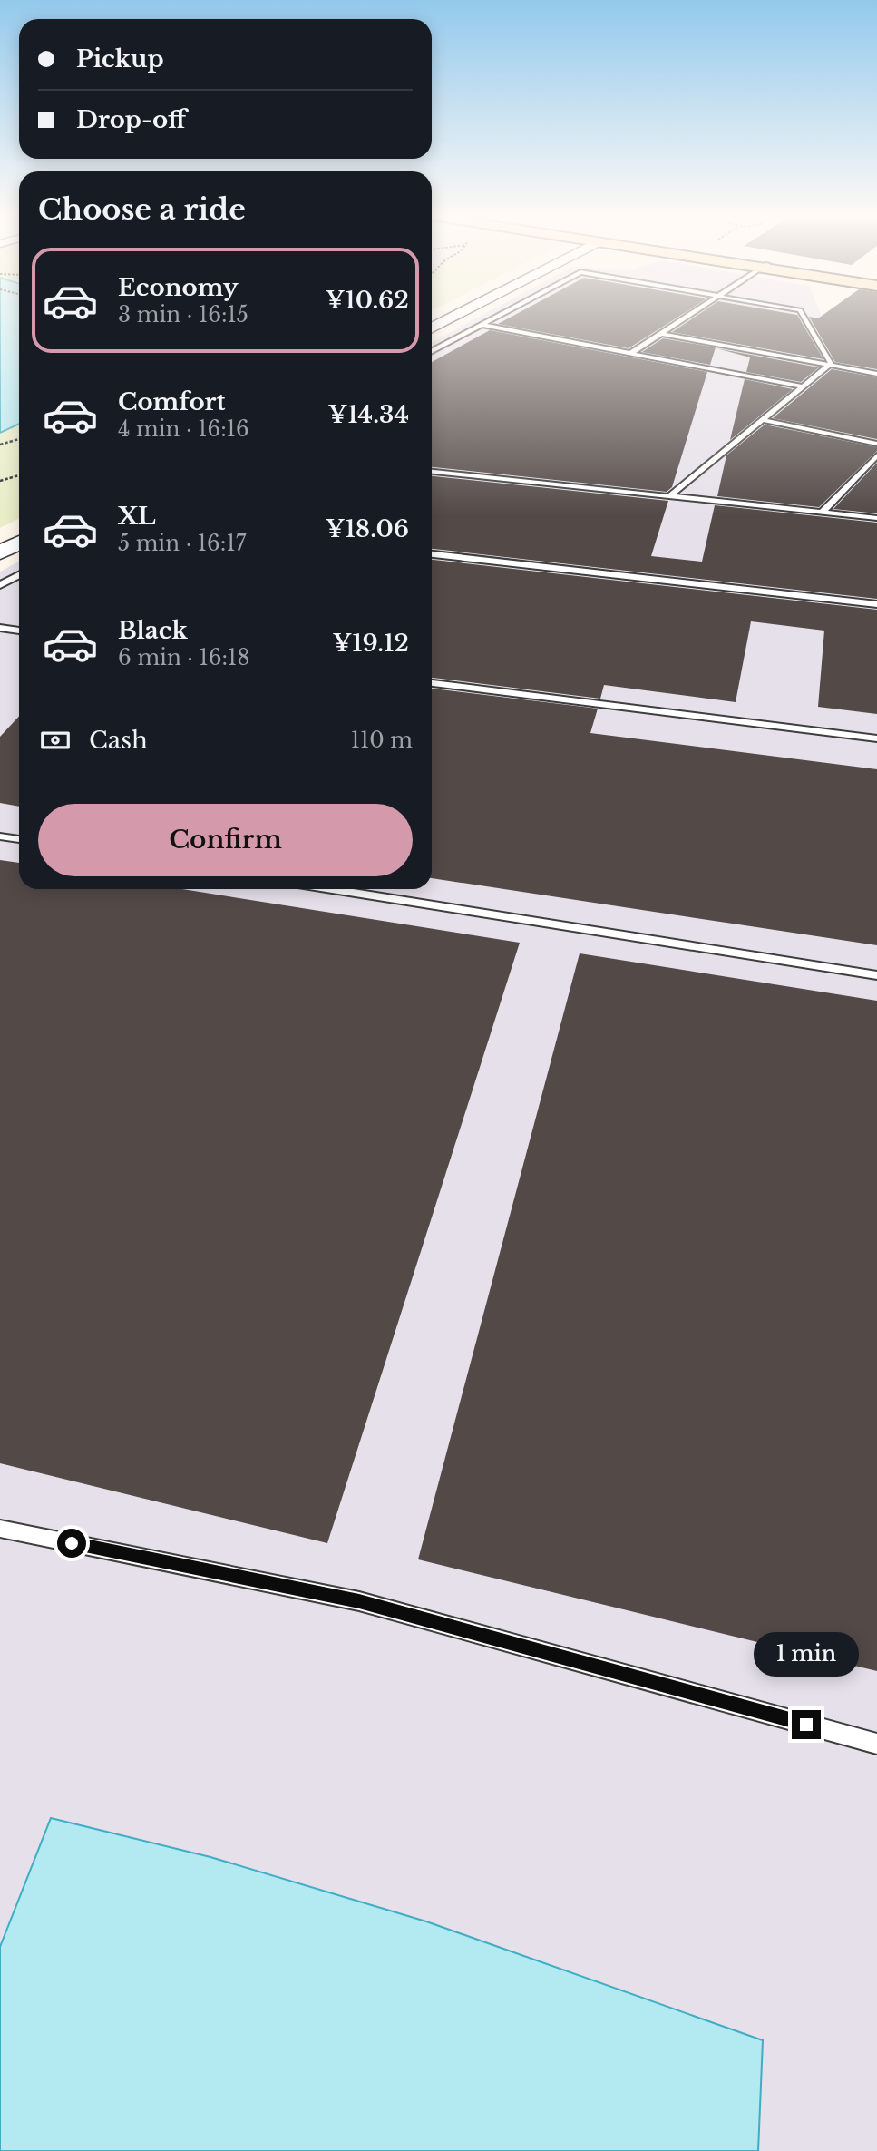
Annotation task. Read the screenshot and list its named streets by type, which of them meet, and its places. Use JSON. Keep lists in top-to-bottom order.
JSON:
{
  "page": {
    "banner": ["Pickup", "Drop-off"],
    "heading": "Choose a ride",
    "list": [
      {
        "name": "Economy",
        "note": "3 min · 16:15",
        "value": "¥10.62"
      },
      {
        "name": "Comfort",
        "note": "4 min · 16:16",
        "value": "¥14.34"
      },
      {
        "name": "XL",
        "note": "5 min · 16:17",
        "value": "¥18.06"
      },
      {
        "name": "Black",
        "note": "6 min · 16:18",
        "value": "¥19.12"
      }
    ],
    "pay": ["Cash", "110 m"],
    "buttons": "Confirm",
    "bubble": "1 min"
  }
}
